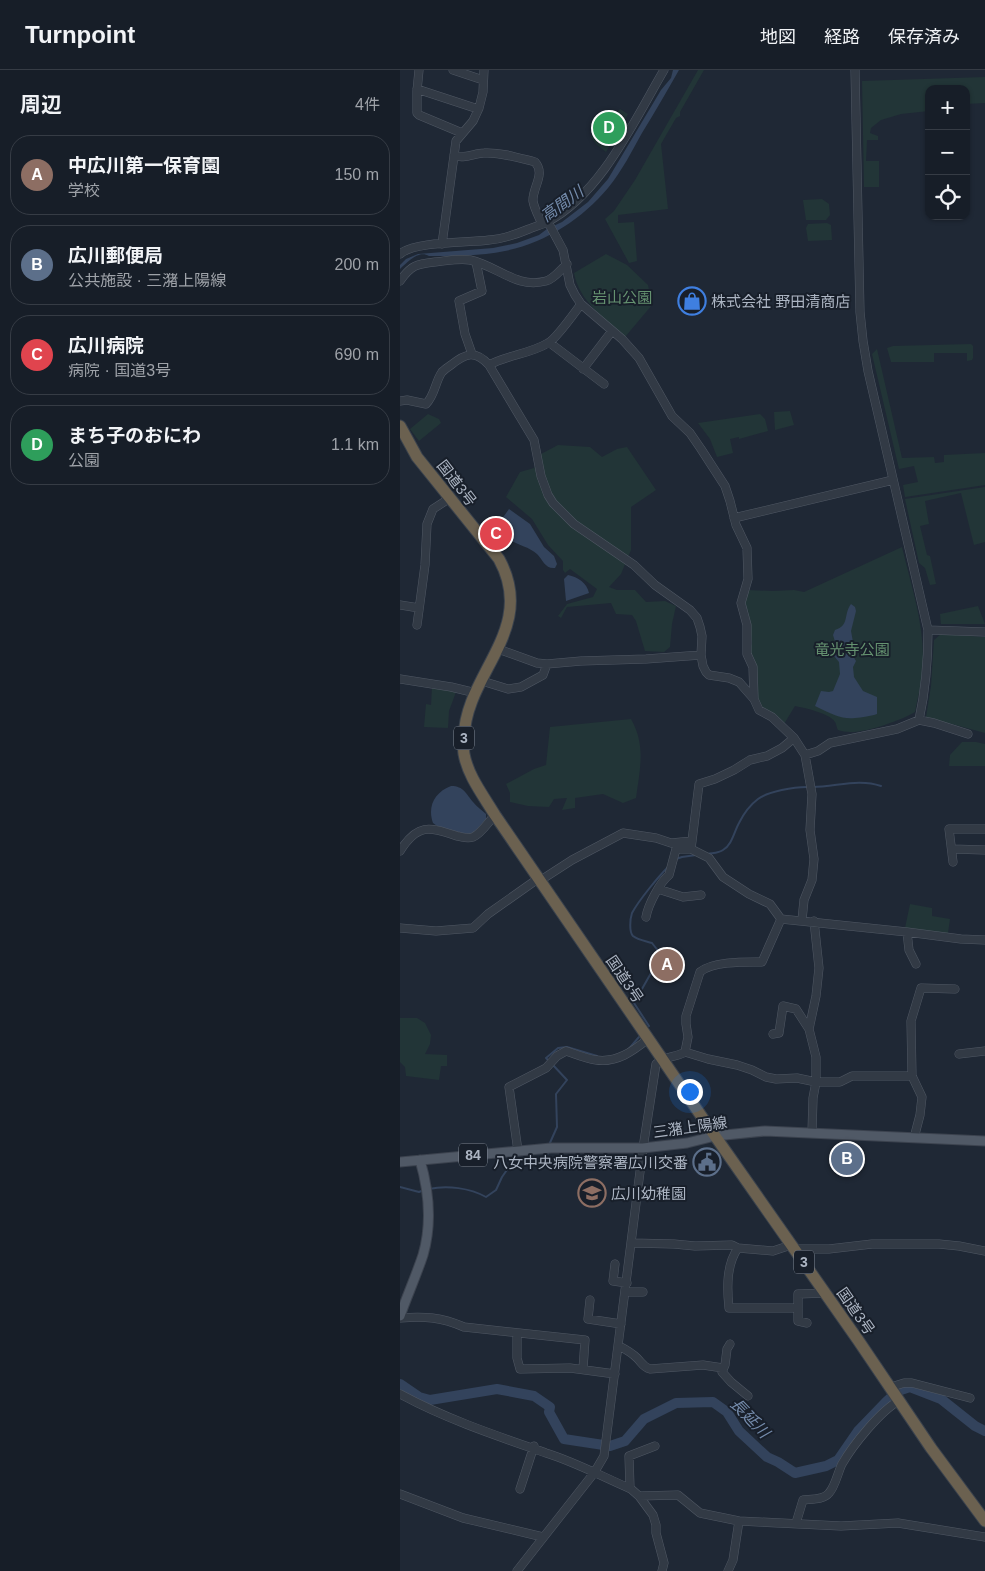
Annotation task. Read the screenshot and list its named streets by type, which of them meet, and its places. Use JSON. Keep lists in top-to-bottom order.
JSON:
{
  "streets": {
    "highway": ["国道3号", "3"],
    "main road": ["三潴上陽線", "84"]
  },
  "crossings": [
    ["国道3号", "三潴上陽線"]
  ],
  "water": ["高間川", "長延川"],
  "parks": ["岩山公園", "竜光寺公園"],
  "places": {
    "shop": ["株式会社 野田清商店"],
    "public building": ["八女中央病院警察署広川交番"],
    "school or university": ["広川幼稚園"]
  },
  "page": {
    "header": "Turnpoint",
    "nav": ["地図", "経路", "保存済み"],
    "heading": ["周辺", "4件"],
    "map_buttons": ["+", "−"],
    "pins": [
      "D",
      "C",
      "A",
      "B"
    ],
    "list": [
      {
        "mark": "A",
        "name": "中広川第一保育園",
        "note": "学校",
        "value": "150 m"
      },
      {
        "mark": "B",
        "name": "広川郵便局",
        "note": "公共施設 · 三潴上陽線",
        "value": "200 m"
      },
      {
        "mark": "C",
        "name": "広川病院",
        "note": "病院 · 国道3号",
        "value": "690 m"
      },
      {
        "mark": "D",
        "name": "まち子のおにわ",
        "note": "公園",
        "value": "1.1 km"
      }
    ]
  }
}
